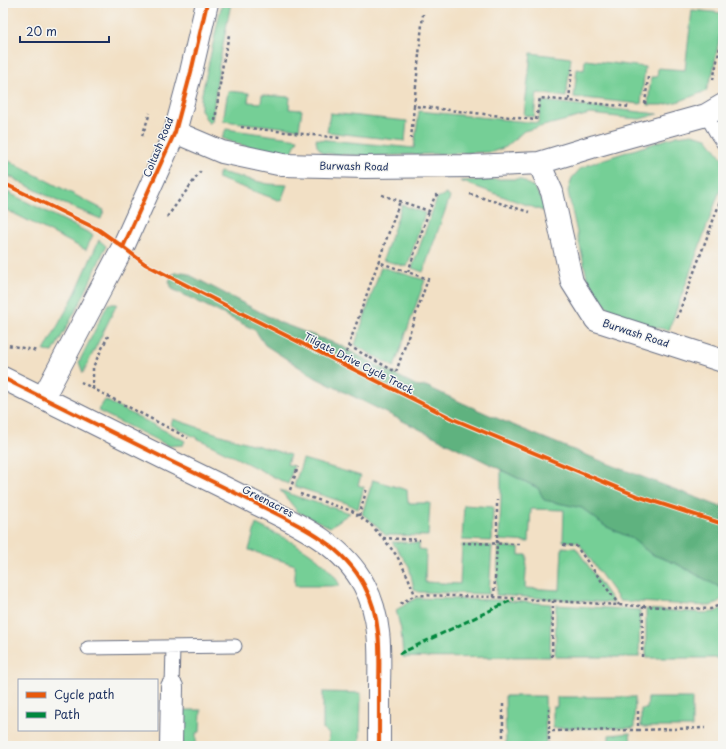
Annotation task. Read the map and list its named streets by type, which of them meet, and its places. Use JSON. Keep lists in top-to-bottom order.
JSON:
{
  "streets": {
    "street": ["Coltash Road", "Burwash Road", "Greenacres"],
    "cycle path": ["Tilgate Drive Cycle Track"]
  },
  "crossings": [
    ["Coltash Road", "Burwash Road"],
    ["Coltash Road", "Greenacres"]
  ],
  "legend": ["Cycle path", "Path"],
  "scale_bar": "20 m"
}
